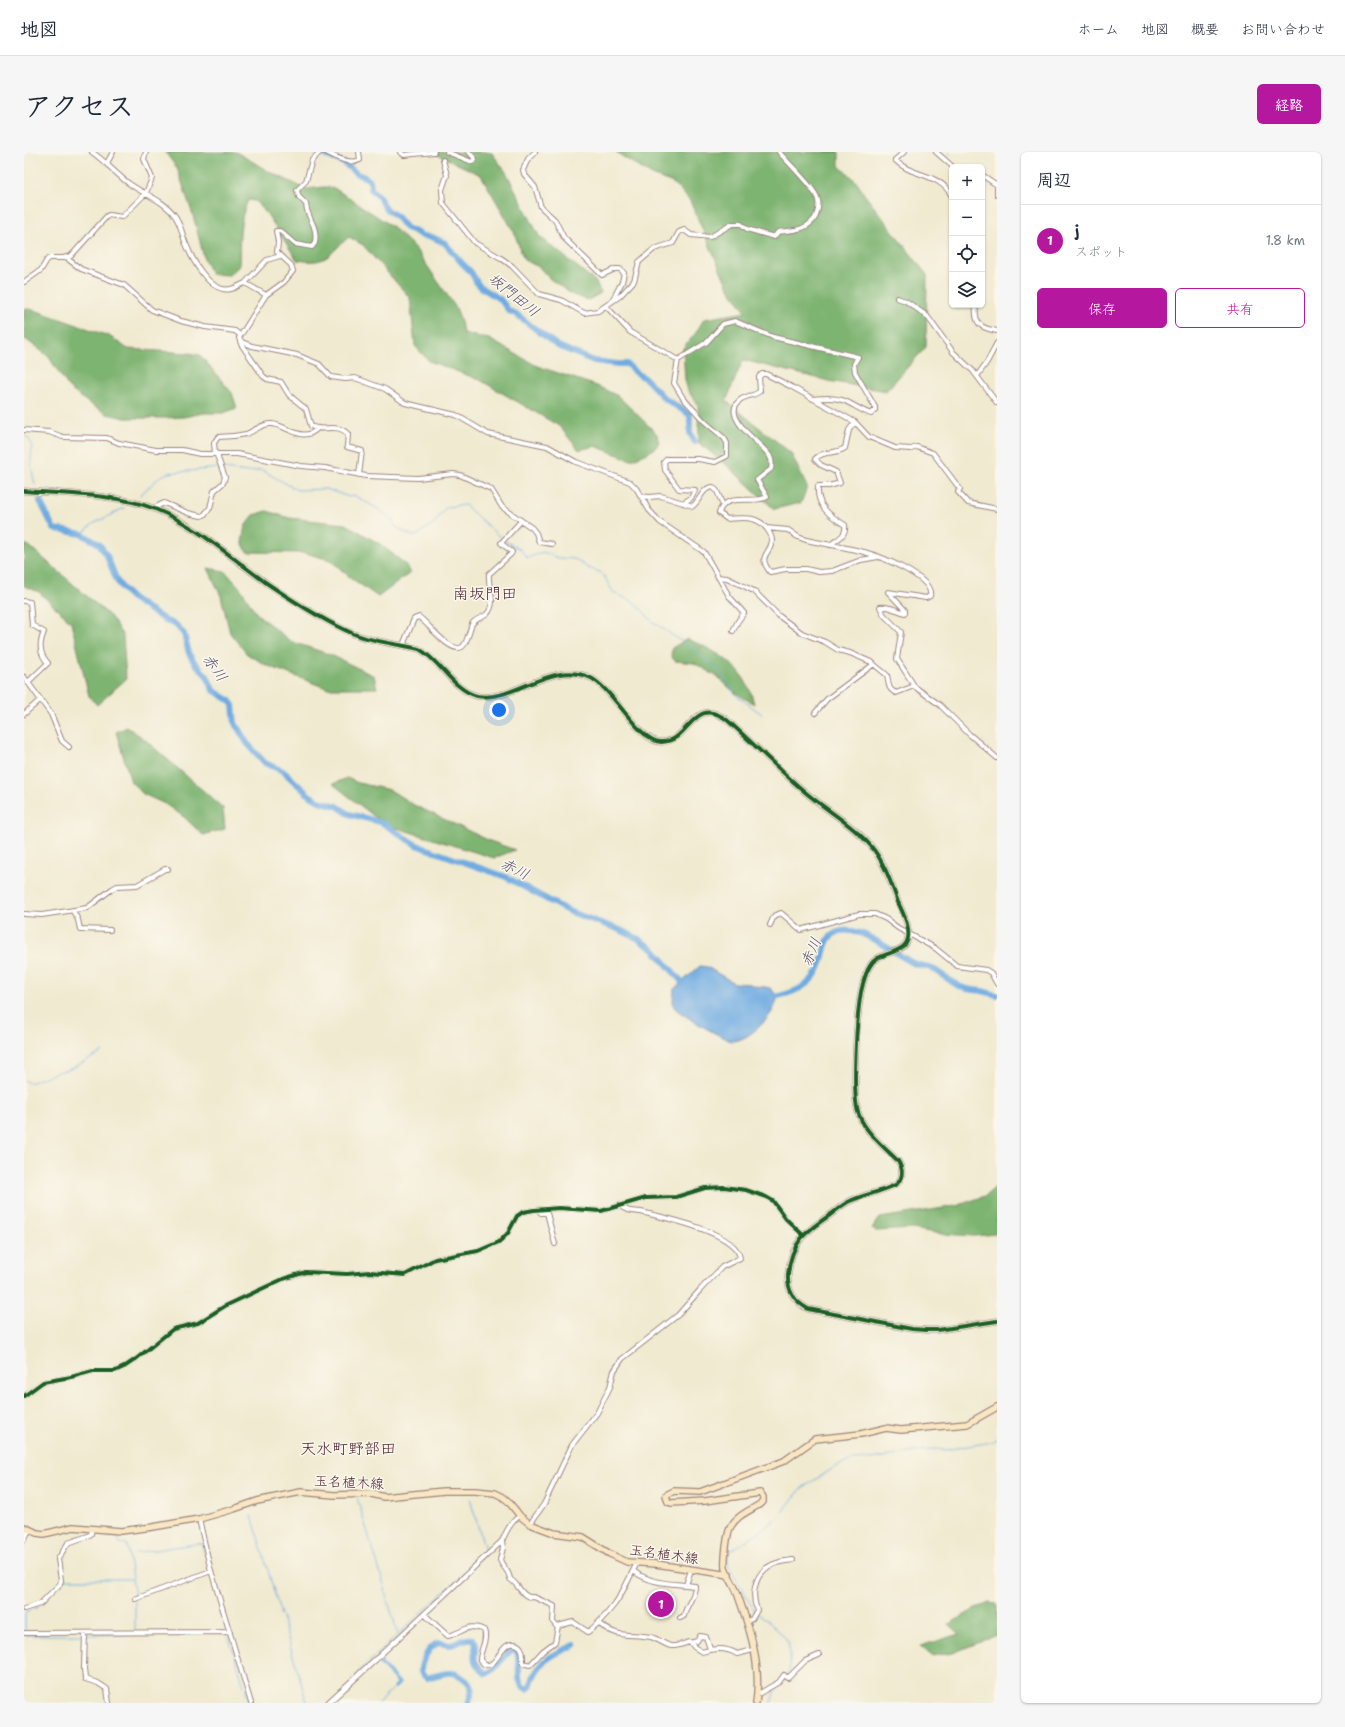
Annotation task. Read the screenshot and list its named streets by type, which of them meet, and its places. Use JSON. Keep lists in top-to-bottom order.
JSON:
{
  "streets": {
    "main road": ["玉名植木線"]
  },
  "districts": ["南坂門田", "天水町野部田"],
  "water": ["坂門田川", "赤川"],
  "page": {
    "header": "地図",
    "nav": [
      "ホーム",
      "地図",
      "概要",
      "お問い合わせ"
    ],
    "title": "アクセス",
    "buttons": [
      "経路",
      ["保存", "共有"]
    ],
    "heading": "周辺",
    "map_buttons": ["+", "−"],
    "list": [
      {
        "mark": "1",
        "name": "j",
        "note": "スポット",
        "value": "1.8 km"
      }
    ],
    "pins": "1"
  }
}
